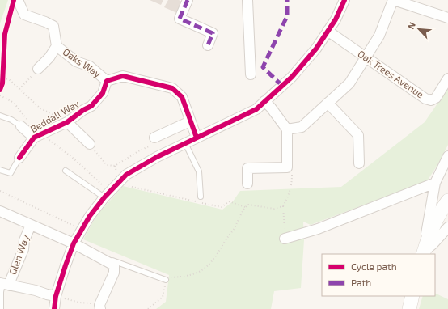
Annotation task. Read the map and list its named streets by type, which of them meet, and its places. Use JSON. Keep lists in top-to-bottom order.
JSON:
{
  "streets": {
    "street": [
      "Oaks Way",
      "Oak Trees Avenue",
      "Beddall Way",
      "Glen Way"
    ]
  },
  "crossings": [
    ["Oaks Way", "Beddall Way"]
  ],
  "legend": ["Cycle path", "Path"],
  "north": "top left"
}
